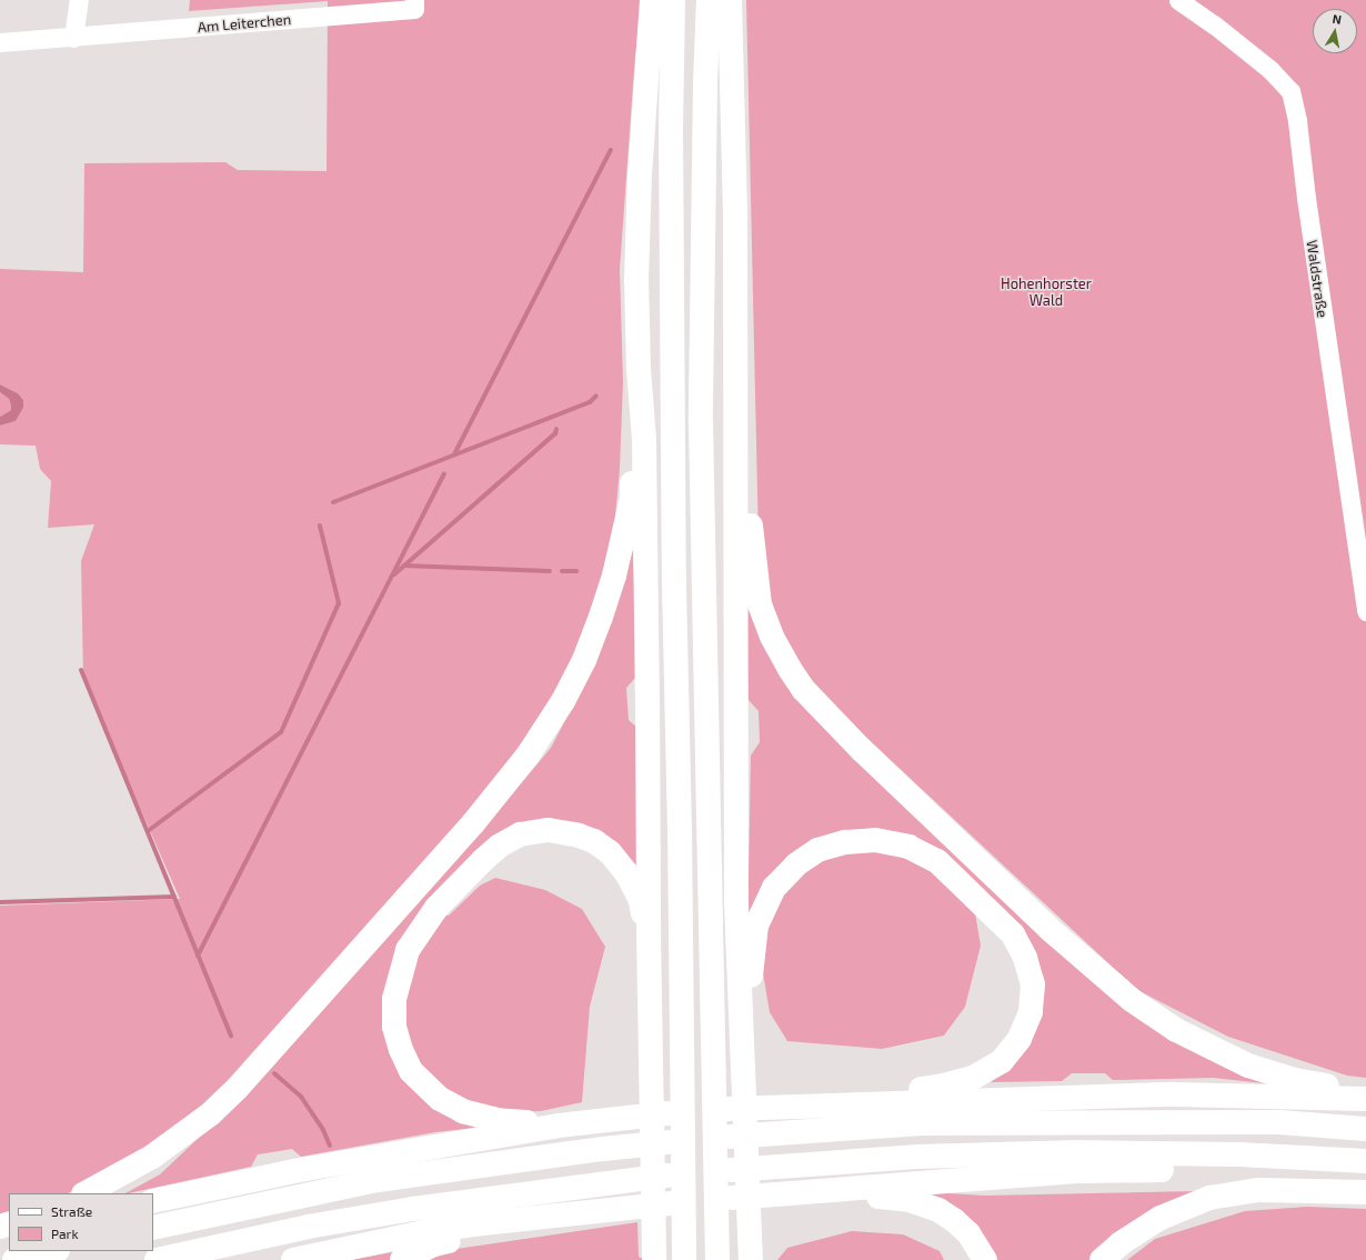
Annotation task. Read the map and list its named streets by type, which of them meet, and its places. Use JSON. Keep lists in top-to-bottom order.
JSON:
{
  "streets": {
    "street": ["Am Leiterchen", "Waldstraße"]
  },
  "parks": ["Hohenhorster Wald"],
  "legend": ["Straße", "Park"],
  "north": "top"
}
